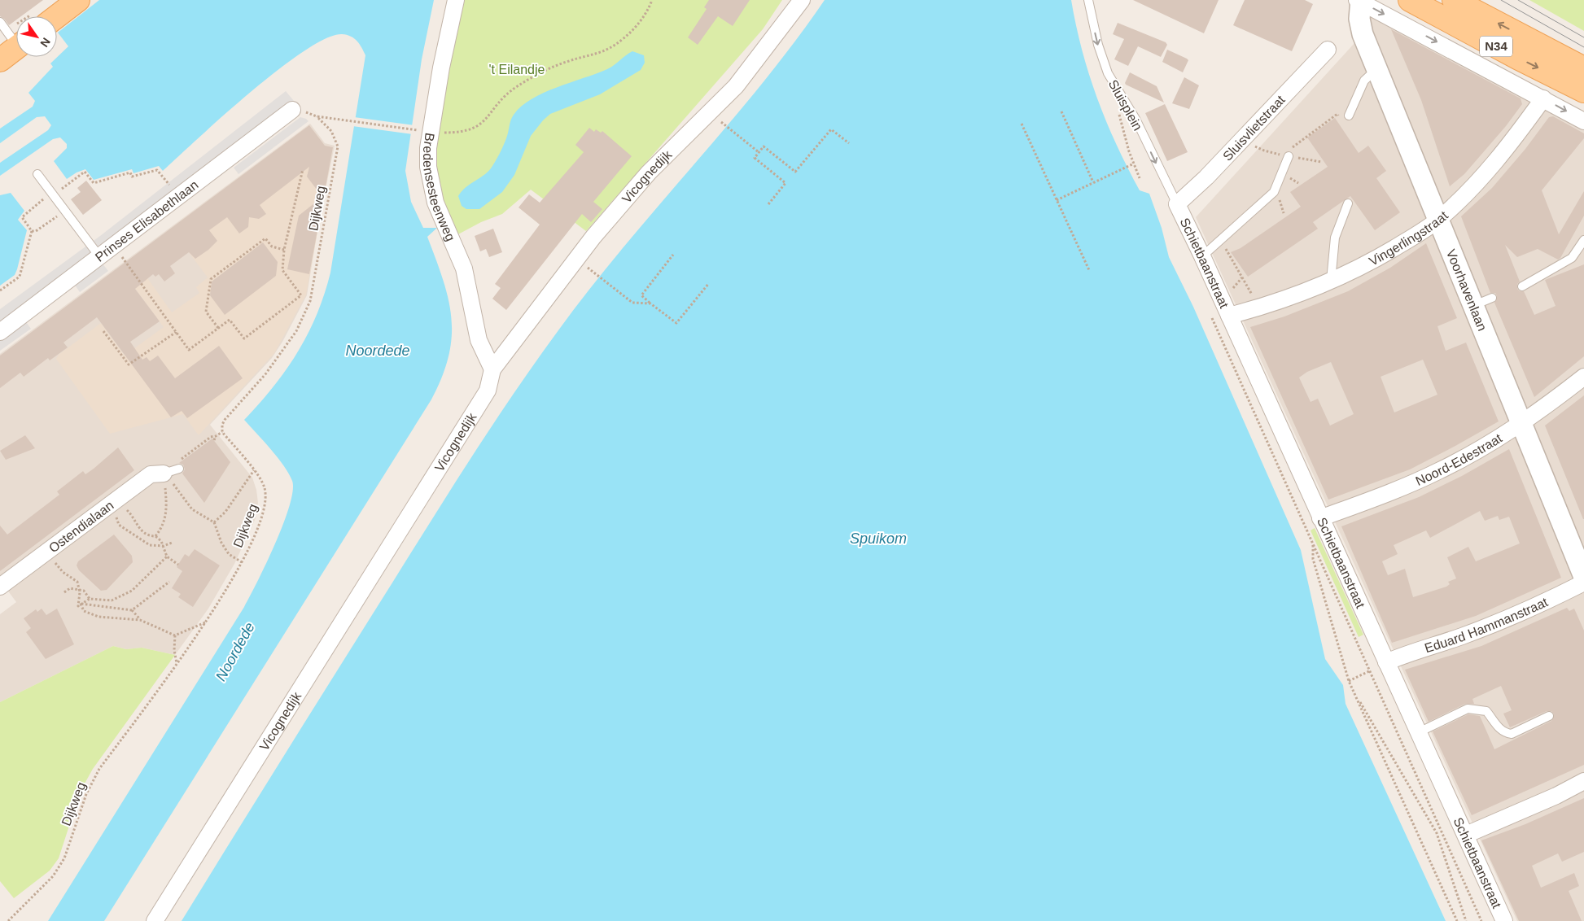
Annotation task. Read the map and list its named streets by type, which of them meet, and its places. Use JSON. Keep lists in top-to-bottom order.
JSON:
{
  "streets": {
    "main road": ["N34"],
    "street": [
      "Sluisvlietstraat",
      "Vicognedijk",
      "Bredensesteenweg",
      "Prinses Elisabethlaan",
      "Vingerlingstraat",
      "Schietbaanstraat",
      "Voorhavenlaan",
      "Noord-Edestraat",
      "Ostendialaan",
      "Eduard Hammanstraat"
    ],
    "lane": ["Sluisplein"],
    "path": ["Dijkweg"]
  },
  "crossings": [
    ["Sluisplein", "Sluisvlietstraat"],
    ["Sluisplein", "Schietbaanstraat"],
    ["Sluisvlietstraat", "Schietbaanstraat"],
    ["Vicognedijk", "Bredensesteenweg"],
    ["Bredensesteenweg", "Dijkweg"],
    ["Dijkweg", "Ostendialaan"],
    ["Vingerlingstraat", "Schietbaanstraat"],
    ["Vingerlingstraat", "Voorhavenlaan"],
    ["Schietbaanstraat", "Noord-Edestraat"],
    ["Schietbaanstraat", "Eduard Hammanstraat"],
    ["Voorhavenlaan", "Noord-Edestraat"]
  ],
  "one_way": ["Sluisplein"],
  "water": ["Noordede", "Spuikom"],
  "parks": ["'t Eilandje"],
  "north": "bottom right"
}
